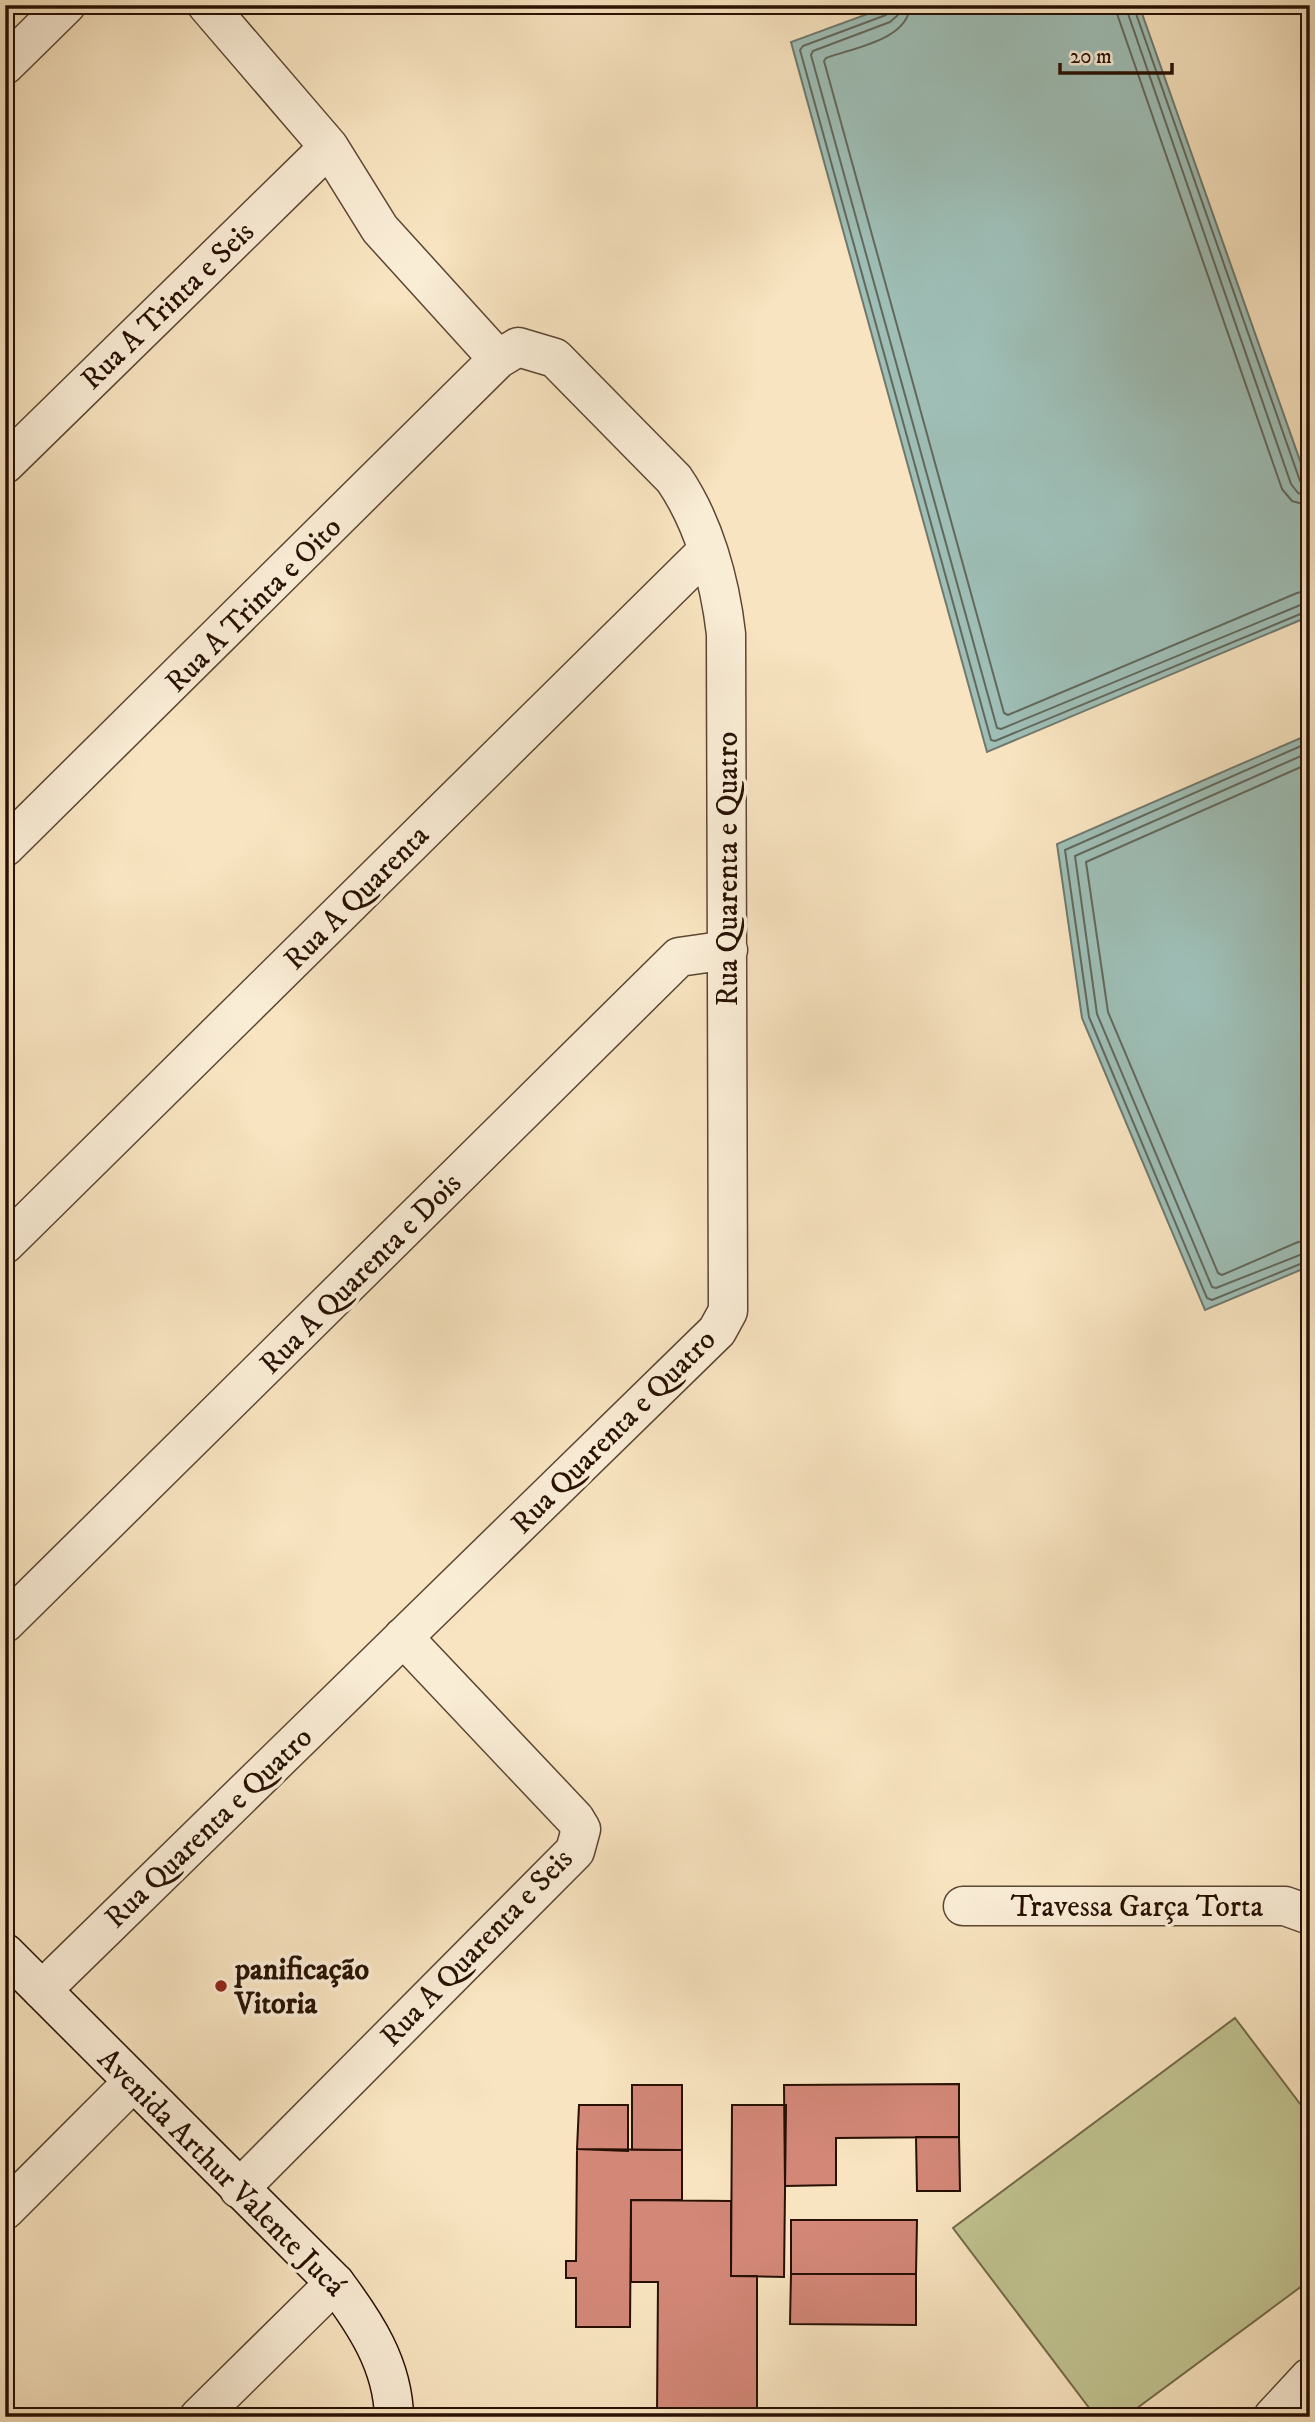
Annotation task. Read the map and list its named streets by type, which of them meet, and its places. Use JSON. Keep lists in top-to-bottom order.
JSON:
{
  "streets": {
    "street": [
      "Rua A Trinta e Seis",
      "Rua A Trinta e Oito",
      "Rua Quarenta e Quatro",
      "Rua A Quarenta",
      "Rua A Quarenta e Dois",
      "Travessa Garça Torta",
      "Rua A Quarenta e Seis",
      "Avenida Arthur Valente Jucá"
    ]
  },
  "crossings": [
    ["Rua A Trinta e Oito", "Rua Quarenta e Quatro"],
    ["Rua Quarenta e Quatro", "Rua A Quarenta"],
    ["Rua Quarenta e Quatro", "Rua A Quarenta e Dois"],
    ["Rua Quarenta e Quatro", "Rua A Quarenta e Seis"],
    ["Rua Quarenta e Quatro", "Avenida Arthur Valente Jucá"],
    ["Rua A Quarenta e Seis", "Avenida Arthur Valente Jucá"]
  ],
  "places": ["panificação Vitoria"],
  "scale_bar": "20 m"
}
